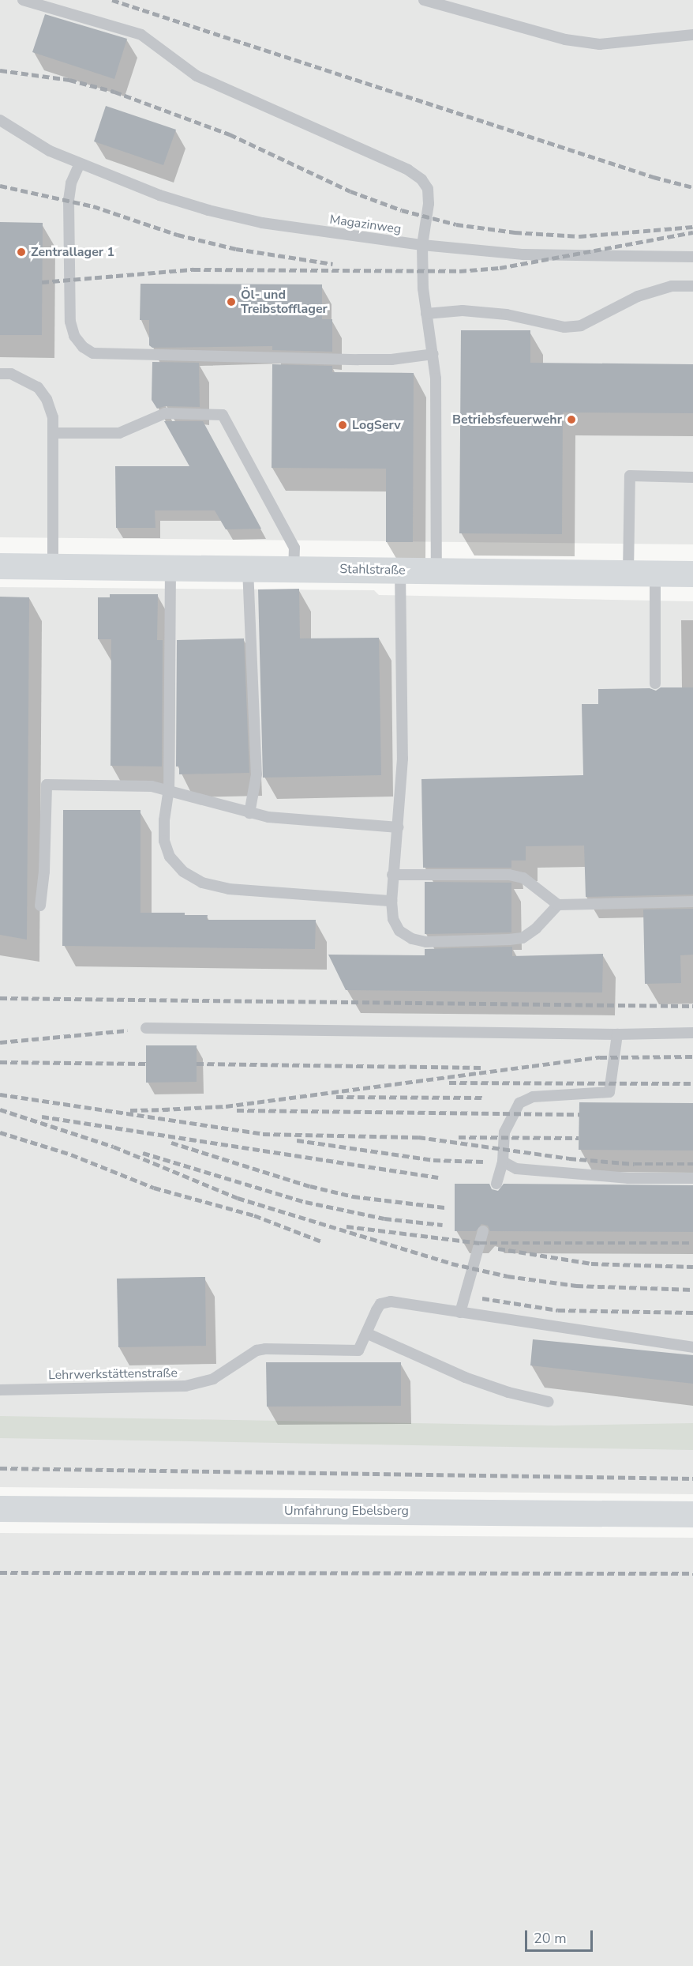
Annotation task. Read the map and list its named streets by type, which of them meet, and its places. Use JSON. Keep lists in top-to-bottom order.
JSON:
{
  "streets": {
    "street": ["Stahlstraße", "Umfahrung Ebelsberg"],
    "lane": ["Magazinweg", "Lehrwerkstättenstraße"]
  },
  "places": [
    "Zentrallager 1",
    "Öl- und Treibstofflager",
    "Betriebsfeuerwehr",
    "LogServ"
  ],
  "scale_bar": "20 m"
}
